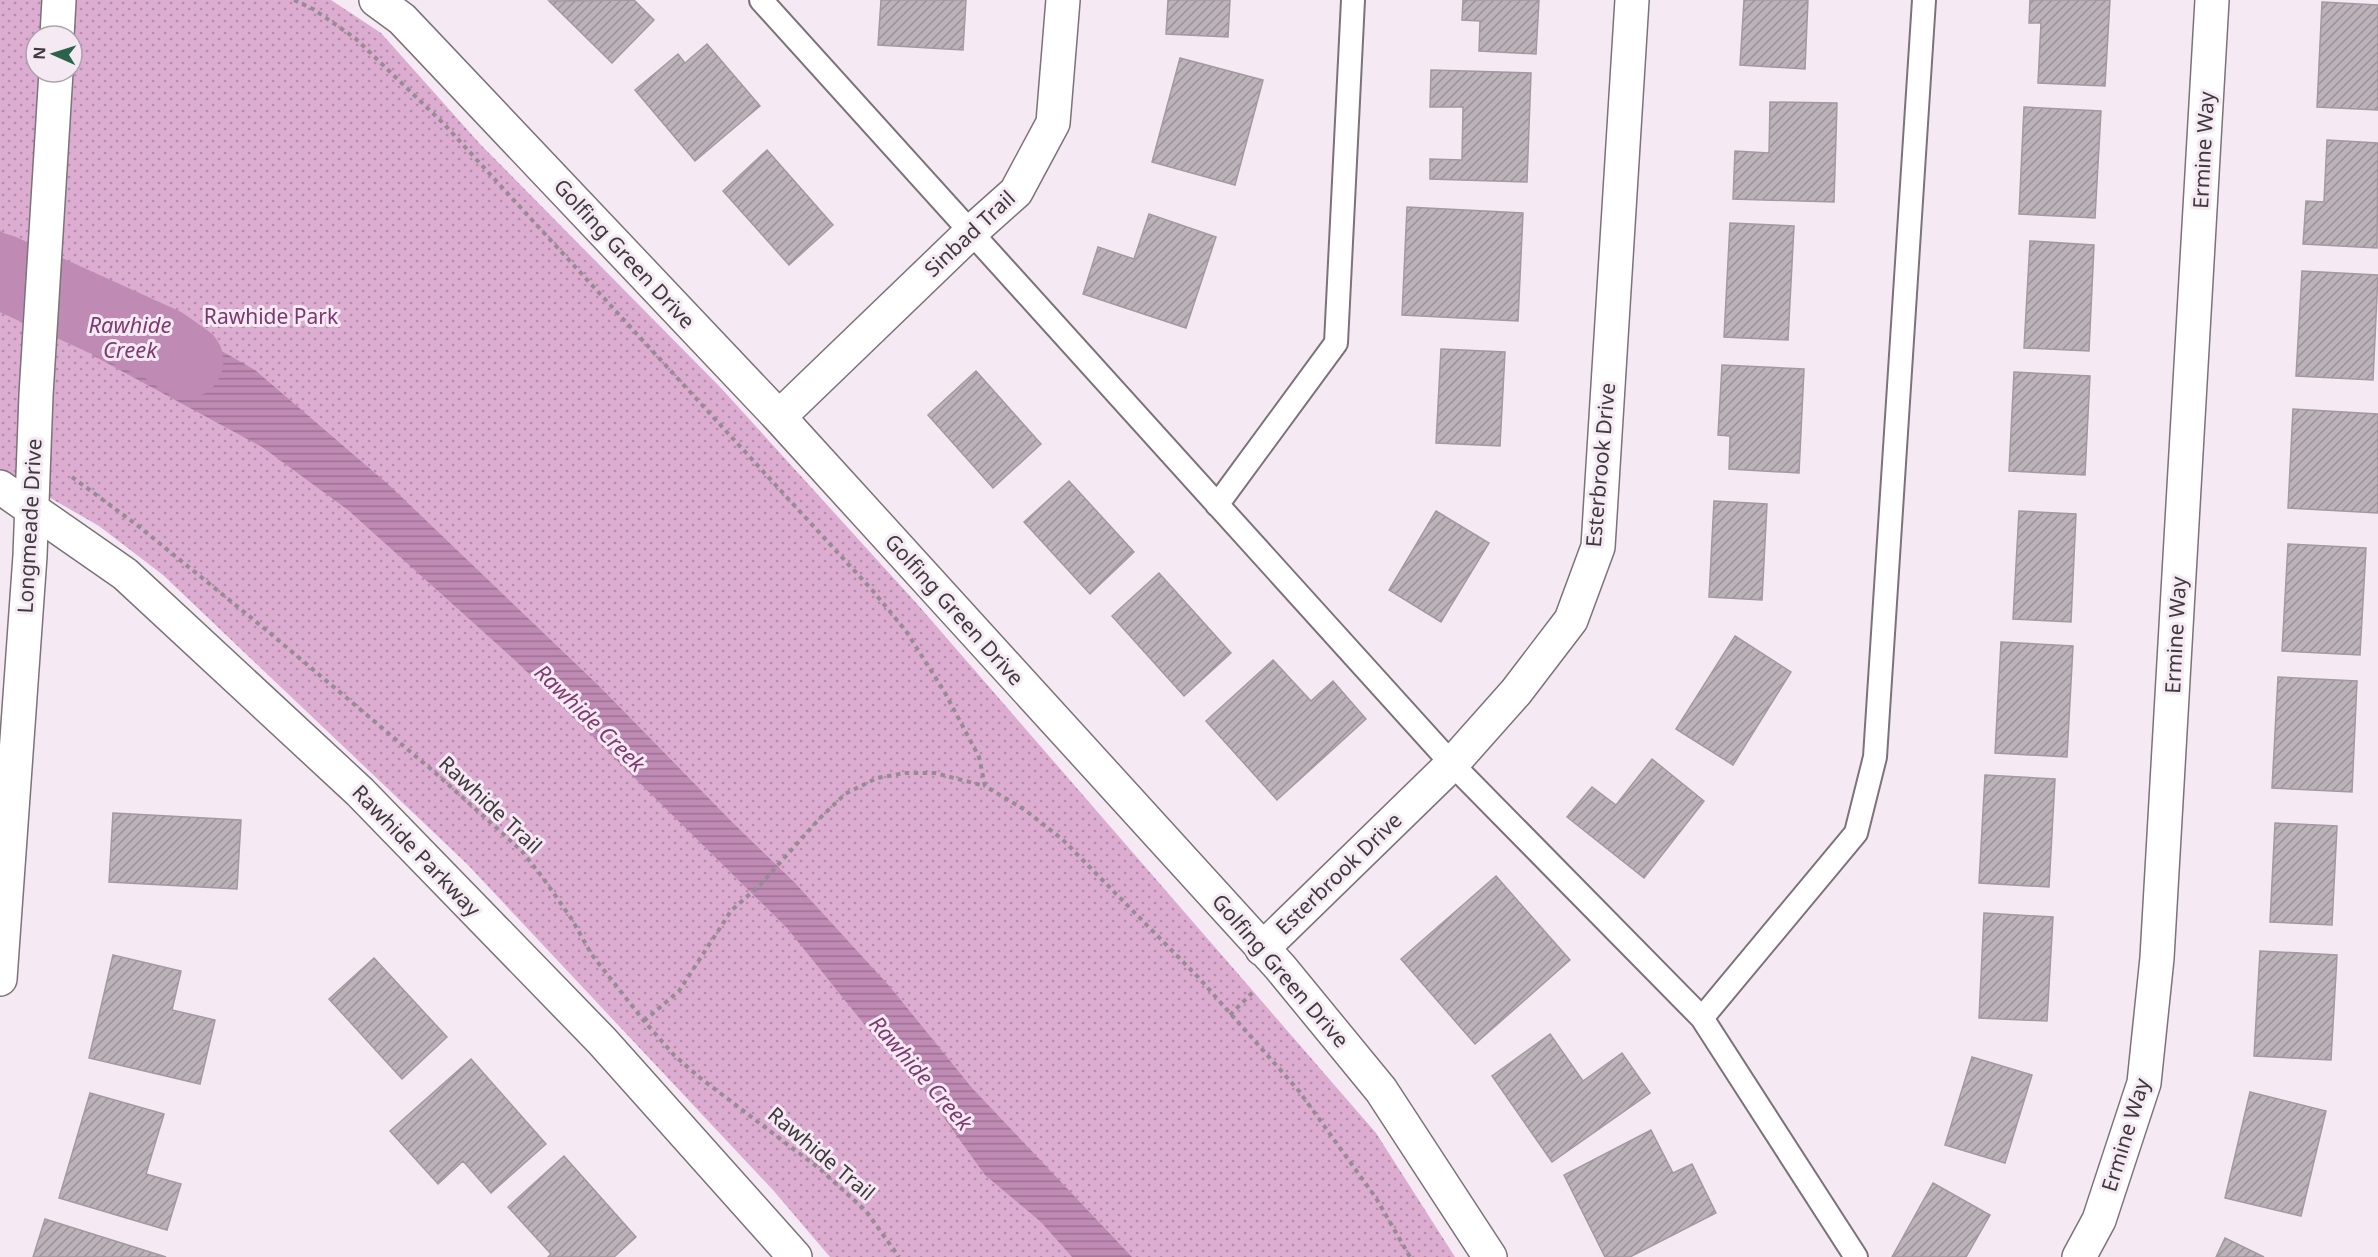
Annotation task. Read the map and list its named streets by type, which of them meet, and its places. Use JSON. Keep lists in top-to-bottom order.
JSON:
{
  "streets": {
    "street": [
      "Ermine Way",
      "Sinbad Trail",
      "Golfing Green Drive",
      "Esterbrook Drive",
      "Longmeade Drive",
      "Rawhide Parkway"
    ],
    "path": ["Rawhide Trail"]
  },
  "crossings": [
    ["Sinbad Trail", "Golfing Green Drive"],
    ["Golfing Green Drive", "Esterbrook Drive"],
    ["Longmeade Drive", "Rawhide Parkway"]
  ],
  "water": ["Rawhide Creek"],
  "parks": ["Rawhide Park"],
  "north": "left"
}
